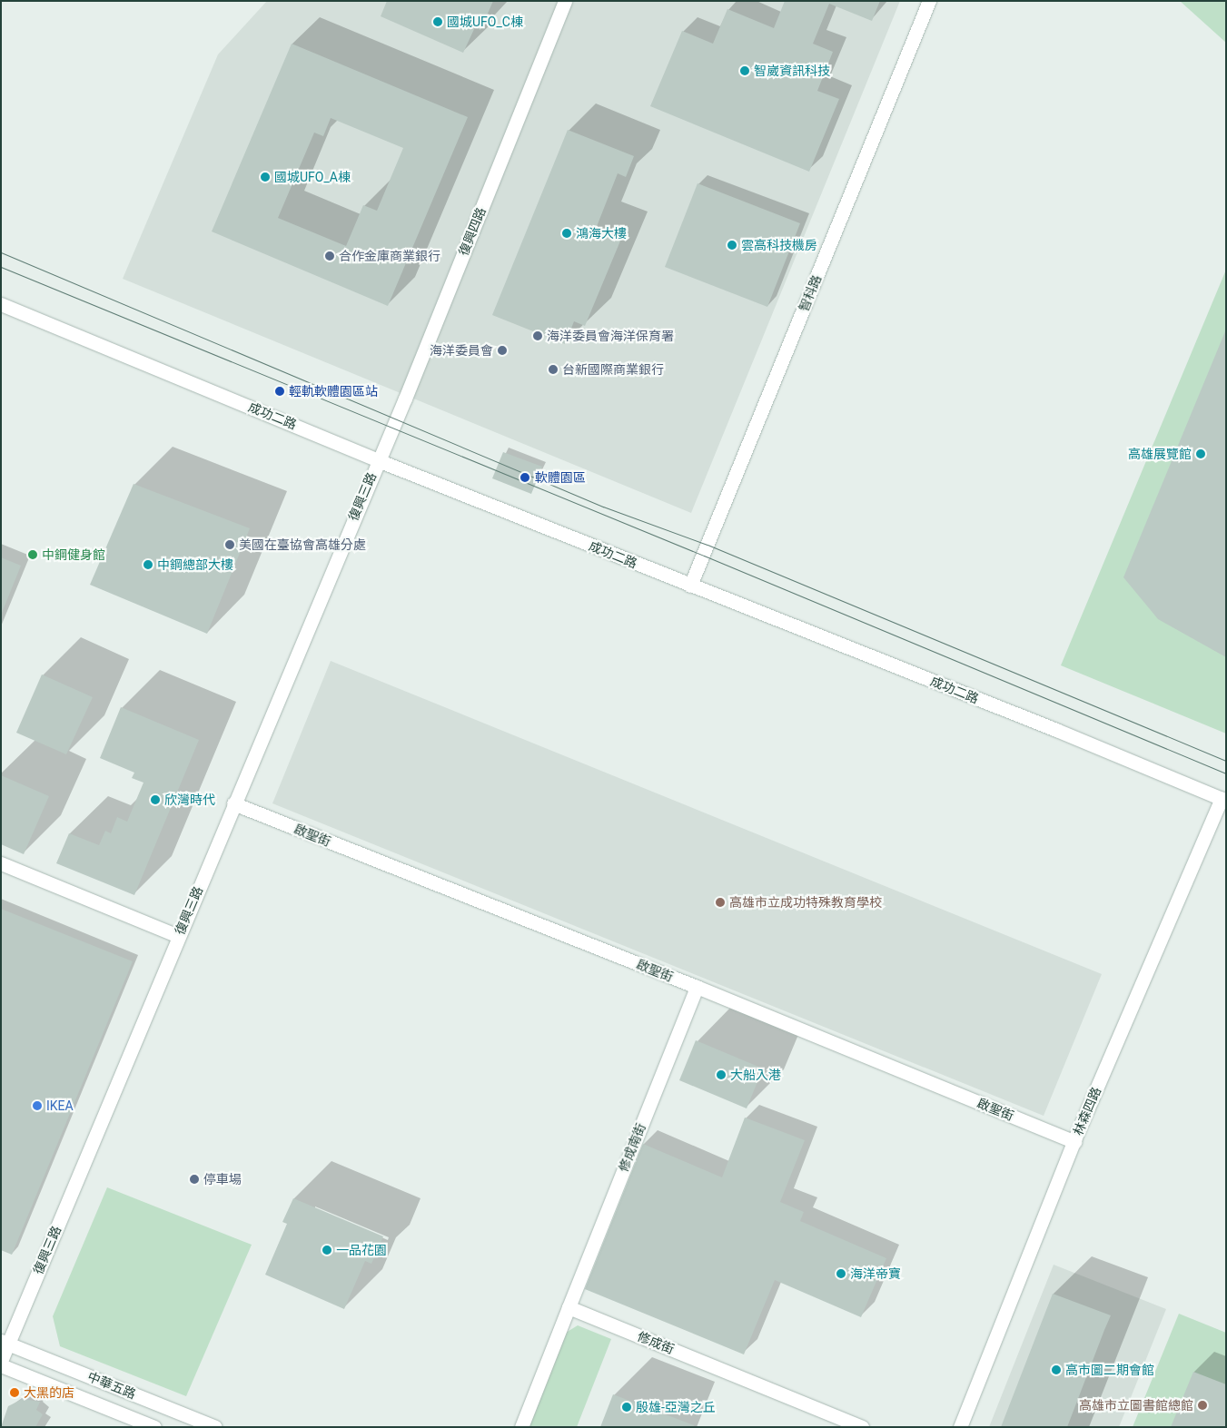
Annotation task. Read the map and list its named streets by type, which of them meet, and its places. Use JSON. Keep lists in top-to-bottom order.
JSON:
{
  "streets": {
    "street": [
      "復興四路",
      "智科路",
      "成功二路",
      "復興三路",
      "啟聖街",
      "林森四路",
      "修成南街",
      "修成街",
      "中華五路"
    ]
  },
  "crossings": [
    ["復興四路", "成功二路"],
    ["復興四路", "復興三路"],
    ["智科路", "成功二路"],
    ["成功二路", "復興三路"],
    ["成功二路", "林森四路"],
    ["復興三路", "啟聖街"],
    ["復興三路", "中華五路"],
    ["啟聖街", "林森四路"],
    ["啟聖街", "修成南街"],
    ["修成南街", "修成街"]
  ],
  "places": [
    "國城UFO_C棟",
    "智崴資訊科技",
    "國城UFO_A棟",
    "鴻海大樓",
    "雲高科技機房",
    "合作金庫商業銀行",
    "海洋委員會海洋保育署",
    "海洋委員會",
    "台新國際商業銀行",
    "輕軌軟體園區站",
    "高雄展覽館",
    "軟體園區",
    "美國在臺協會高雄分處",
    "中鋼健身館",
    "中鋼總部大樓",
    "欣灣時代",
    "高雄市立成功特殊教育學校",
    "大船入港",
    "IKEA",
    "停車場",
    "一品花園",
    "海洋帝寶",
    "高市圖二期會館",
    "大黑的店",
    "高雄市立圖書館總館",
    "殷雄-亞灣之丘"
  ]
}
